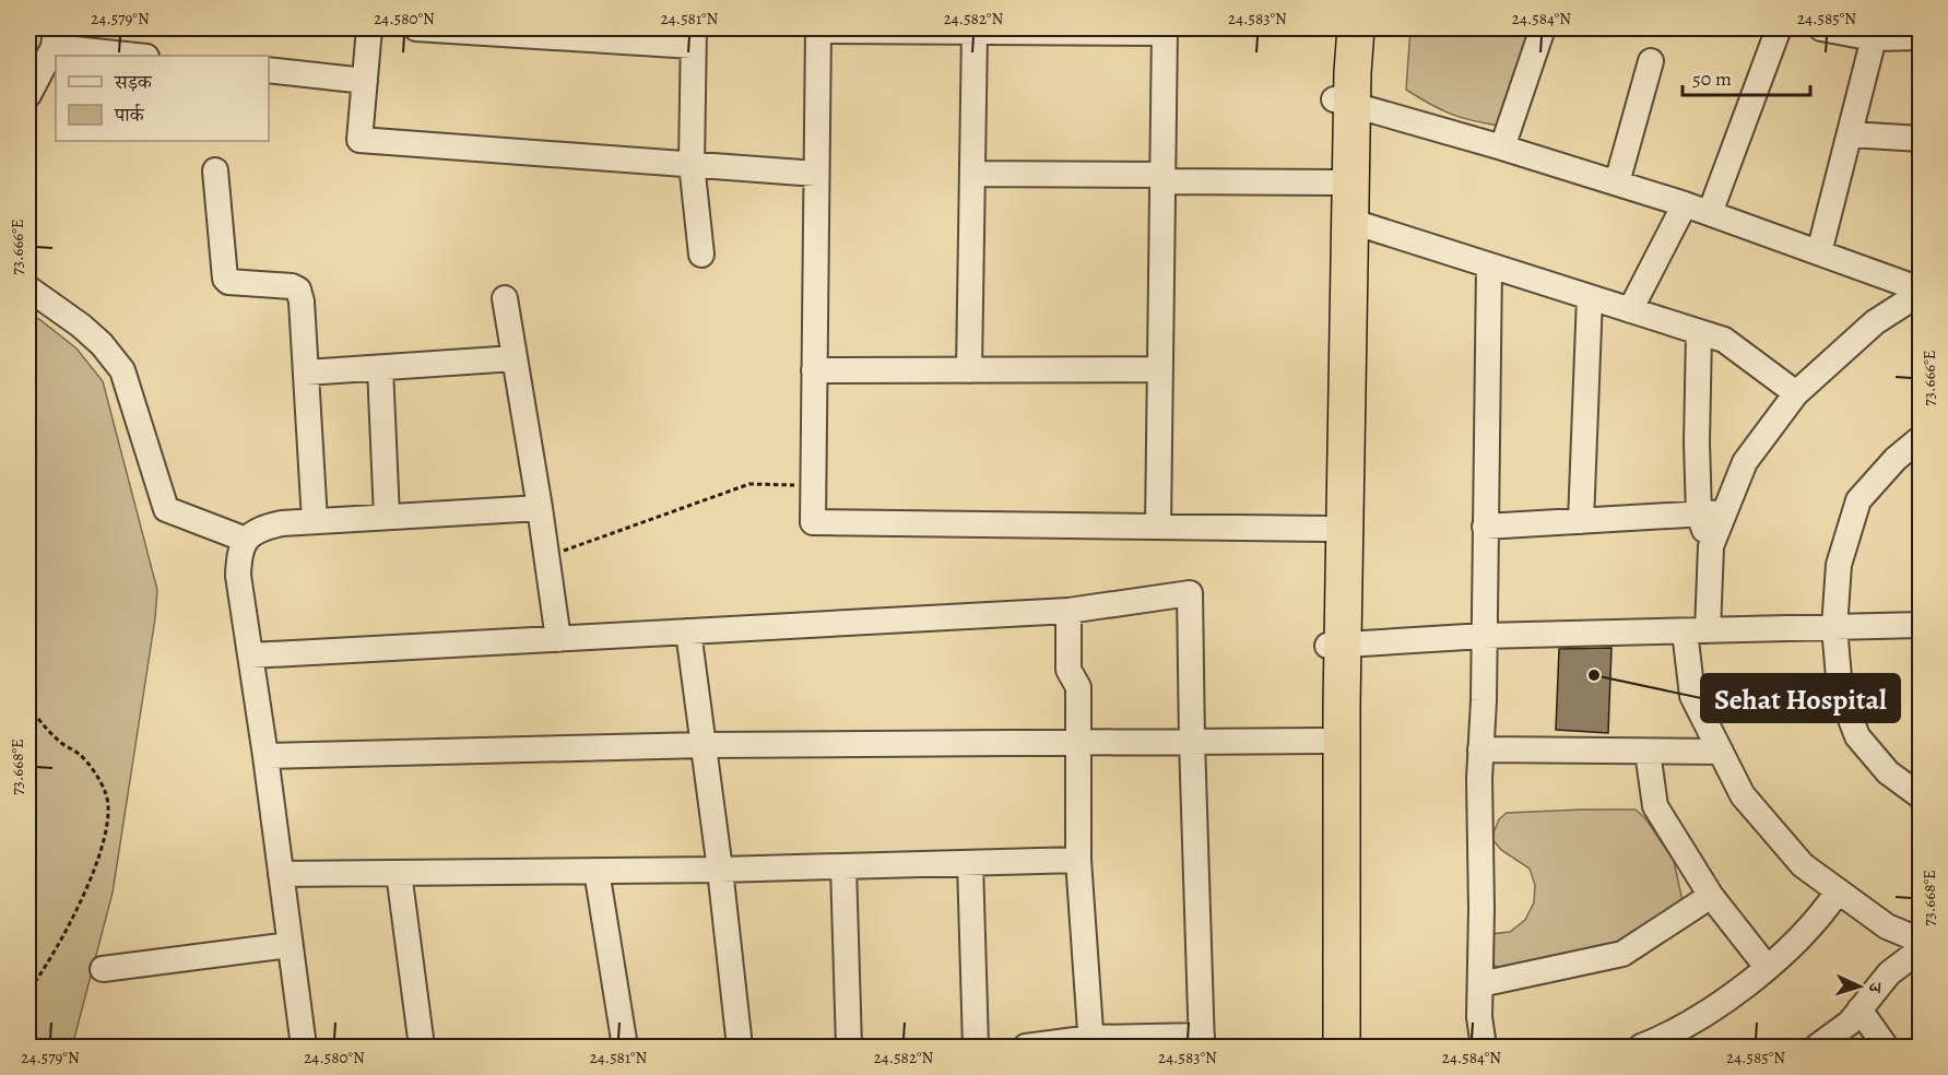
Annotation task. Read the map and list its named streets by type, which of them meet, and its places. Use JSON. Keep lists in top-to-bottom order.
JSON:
{
  "places": ["Sehat Hospital"],
  "legend": ["सड़क", "पार्क"],
  "scale_bar": "50 m",
  "north": "right",
  "coordinates": [
    "24.579°N",
    "24.580°N",
    "24.581°N",
    "24.582°N",
    "24.583°N",
    "24.584°N",
    "24.585°N",
    "73.666°E",
    "73.668°E"
  ]
}
